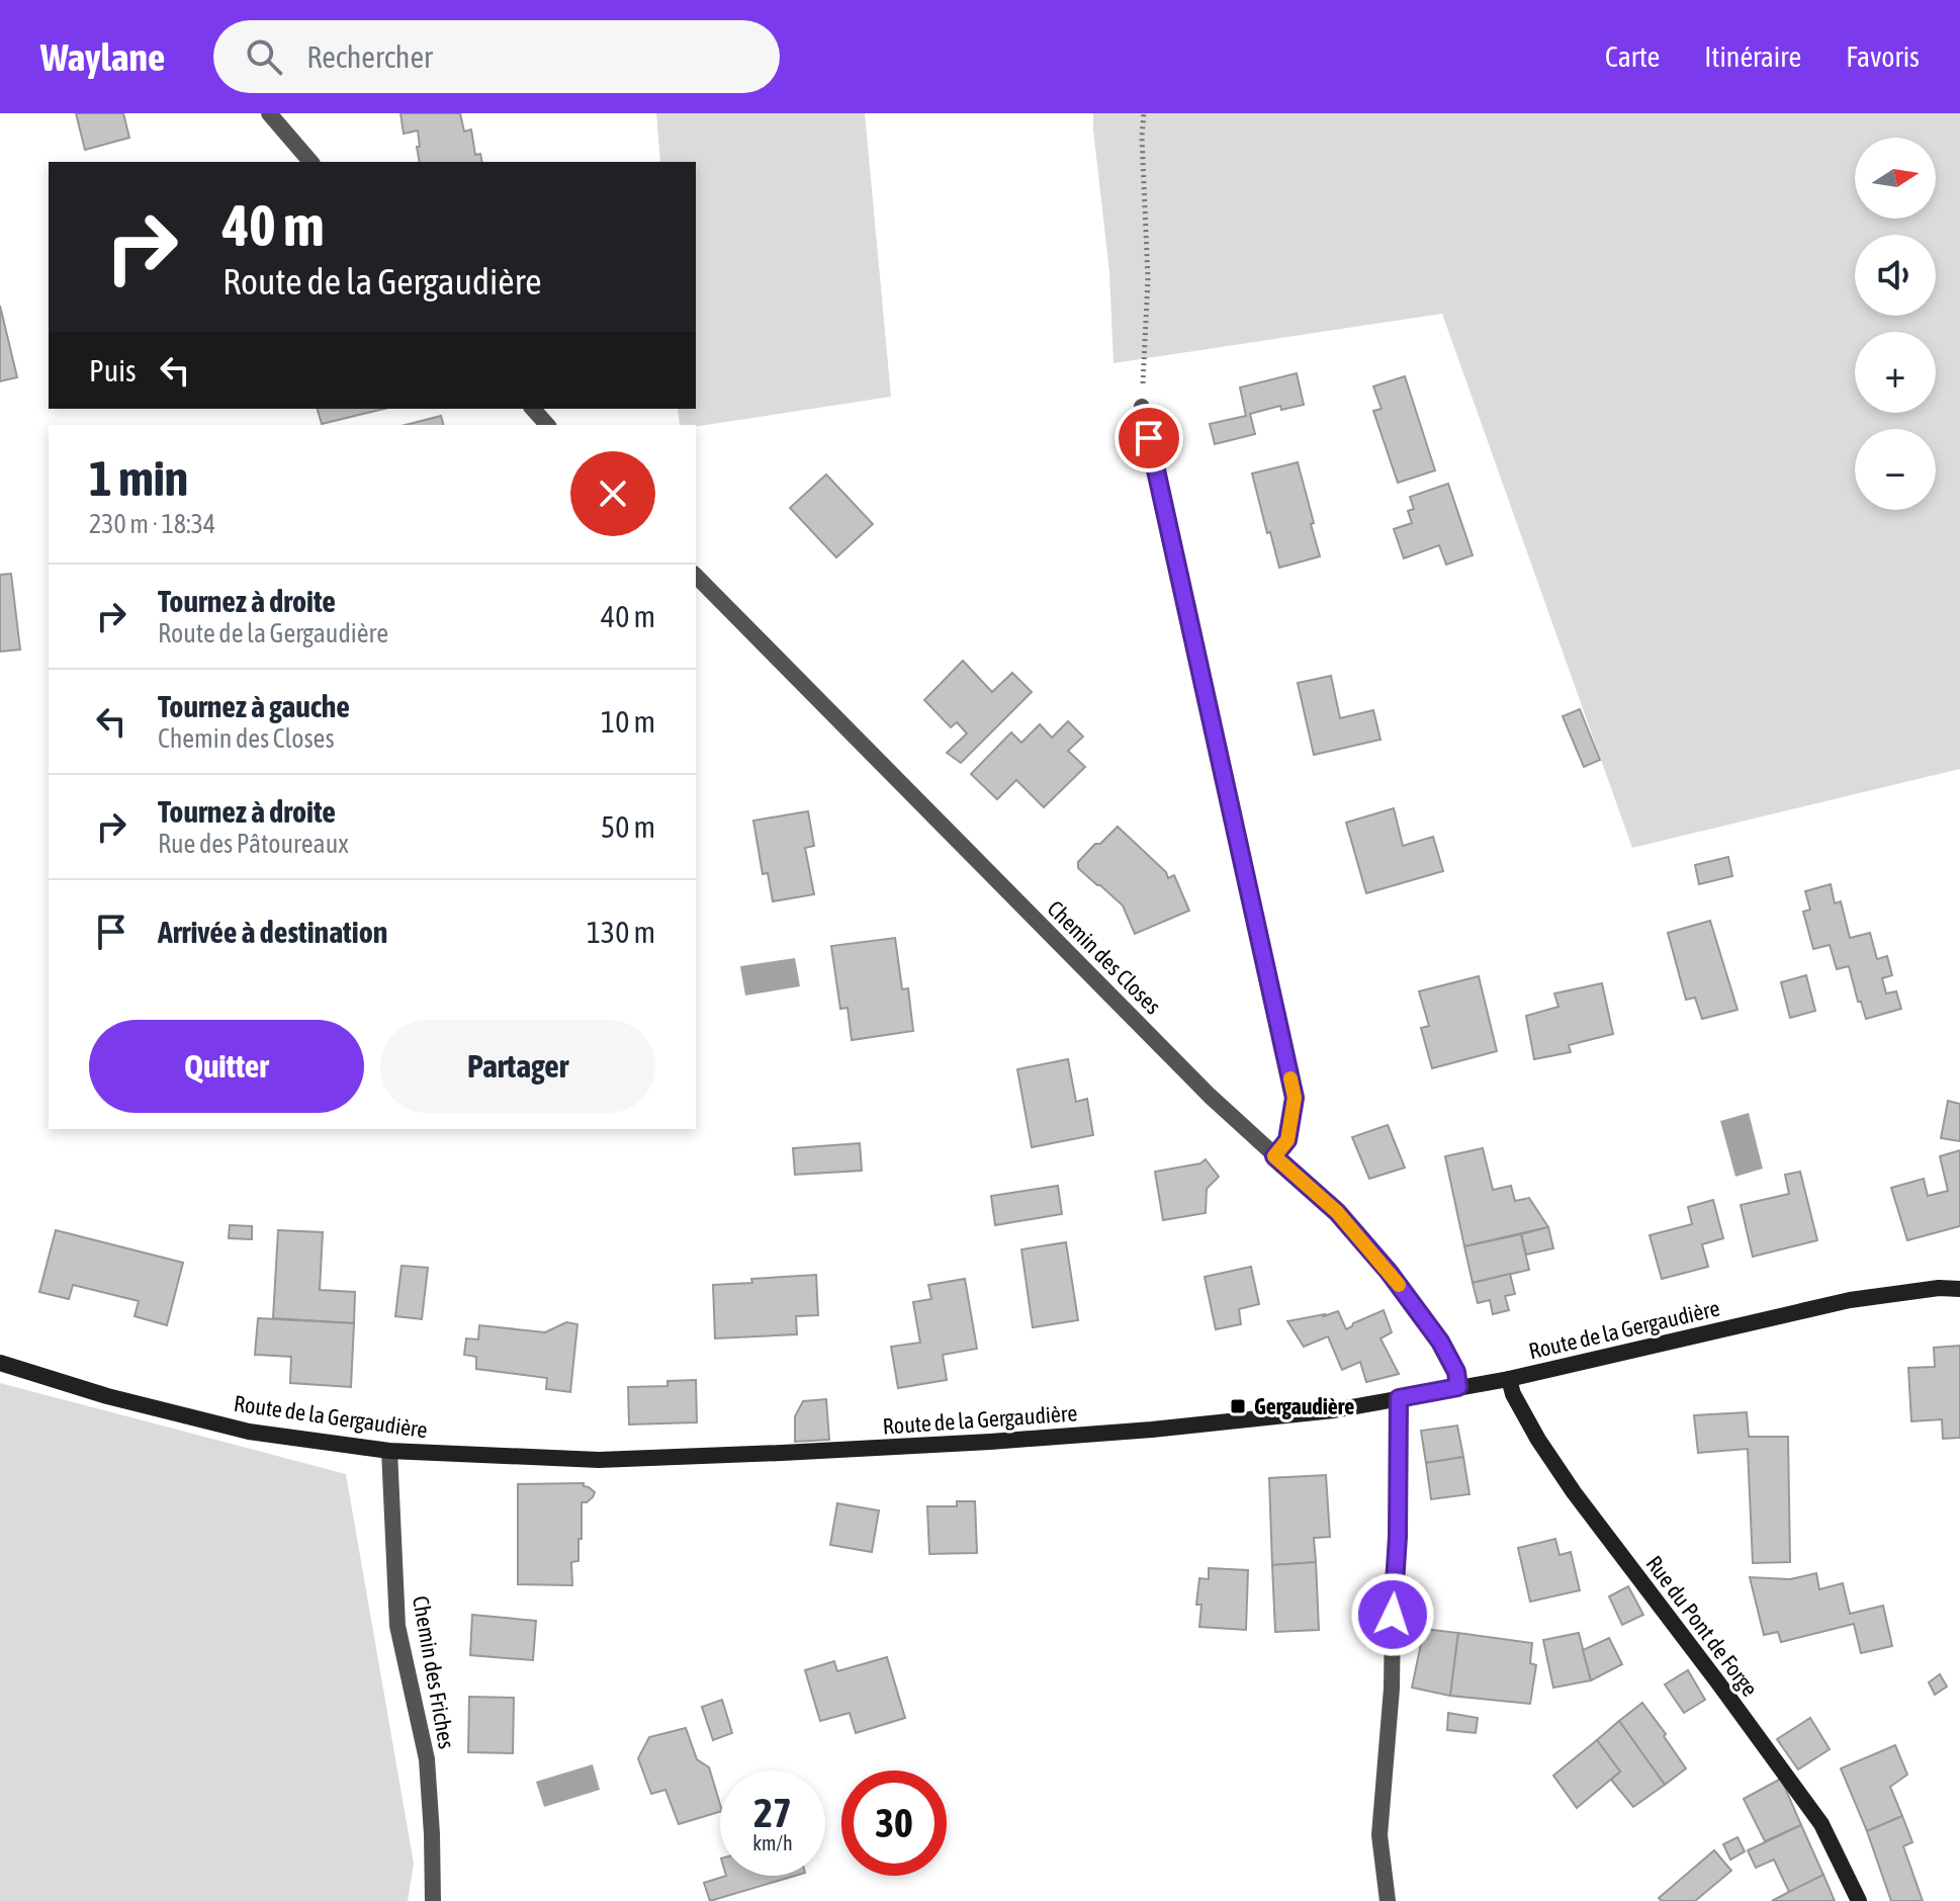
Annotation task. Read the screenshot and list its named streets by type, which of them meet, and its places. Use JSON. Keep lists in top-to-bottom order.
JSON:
{
  "streets": {
    "street": [
      "Chemin des Closes",
      "Route de la Gergaudière",
      "Rue du Pont de Forge",
      "Chemin des Friches"
    ]
  },
  "crossings": [
    ["Chemin des Closes", "Route de la Gergaudière"],
    ["Route de la Gergaudière", "Rue du Pont de Forge"],
    ["Route de la Gergaudière", "Chemin des Friches"]
  ],
  "places": {
    "transit": ["Gergaudière"]
  },
  "north": "right",
  "page": {
    "header": "Waylane",
    "search": "Rechercher",
    "nav": ["Carte", "Itinéraire", "Favoris"],
    "map_buttons": ["+", "−"],
    "turn": ["40 m", "Route de la Gergaudière"],
    "then": "Puis",
    "heading": ["1 min", "230 m · 18:34"],
    "list": [
      {
        "name": "Tournez à droite",
        "note": "Route de la Gergaudière",
        "value": "40 m"
      },
      {
        "name": "Tournez à gauche",
        "note": "Chemin des Closes",
        "value": "10 m"
      },
      {
        "name": "Tournez à droite",
        "note": "Rue des Pâtoureaux",
        "value": "50 m"
      },
      {
        "name": "Arrivée à destination",
        "value": "130 m"
      }
    ],
    "buttons": ["Quitter", "Partager"],
    "speed": "27 km/h",
    "limit": "30"
  }
}
